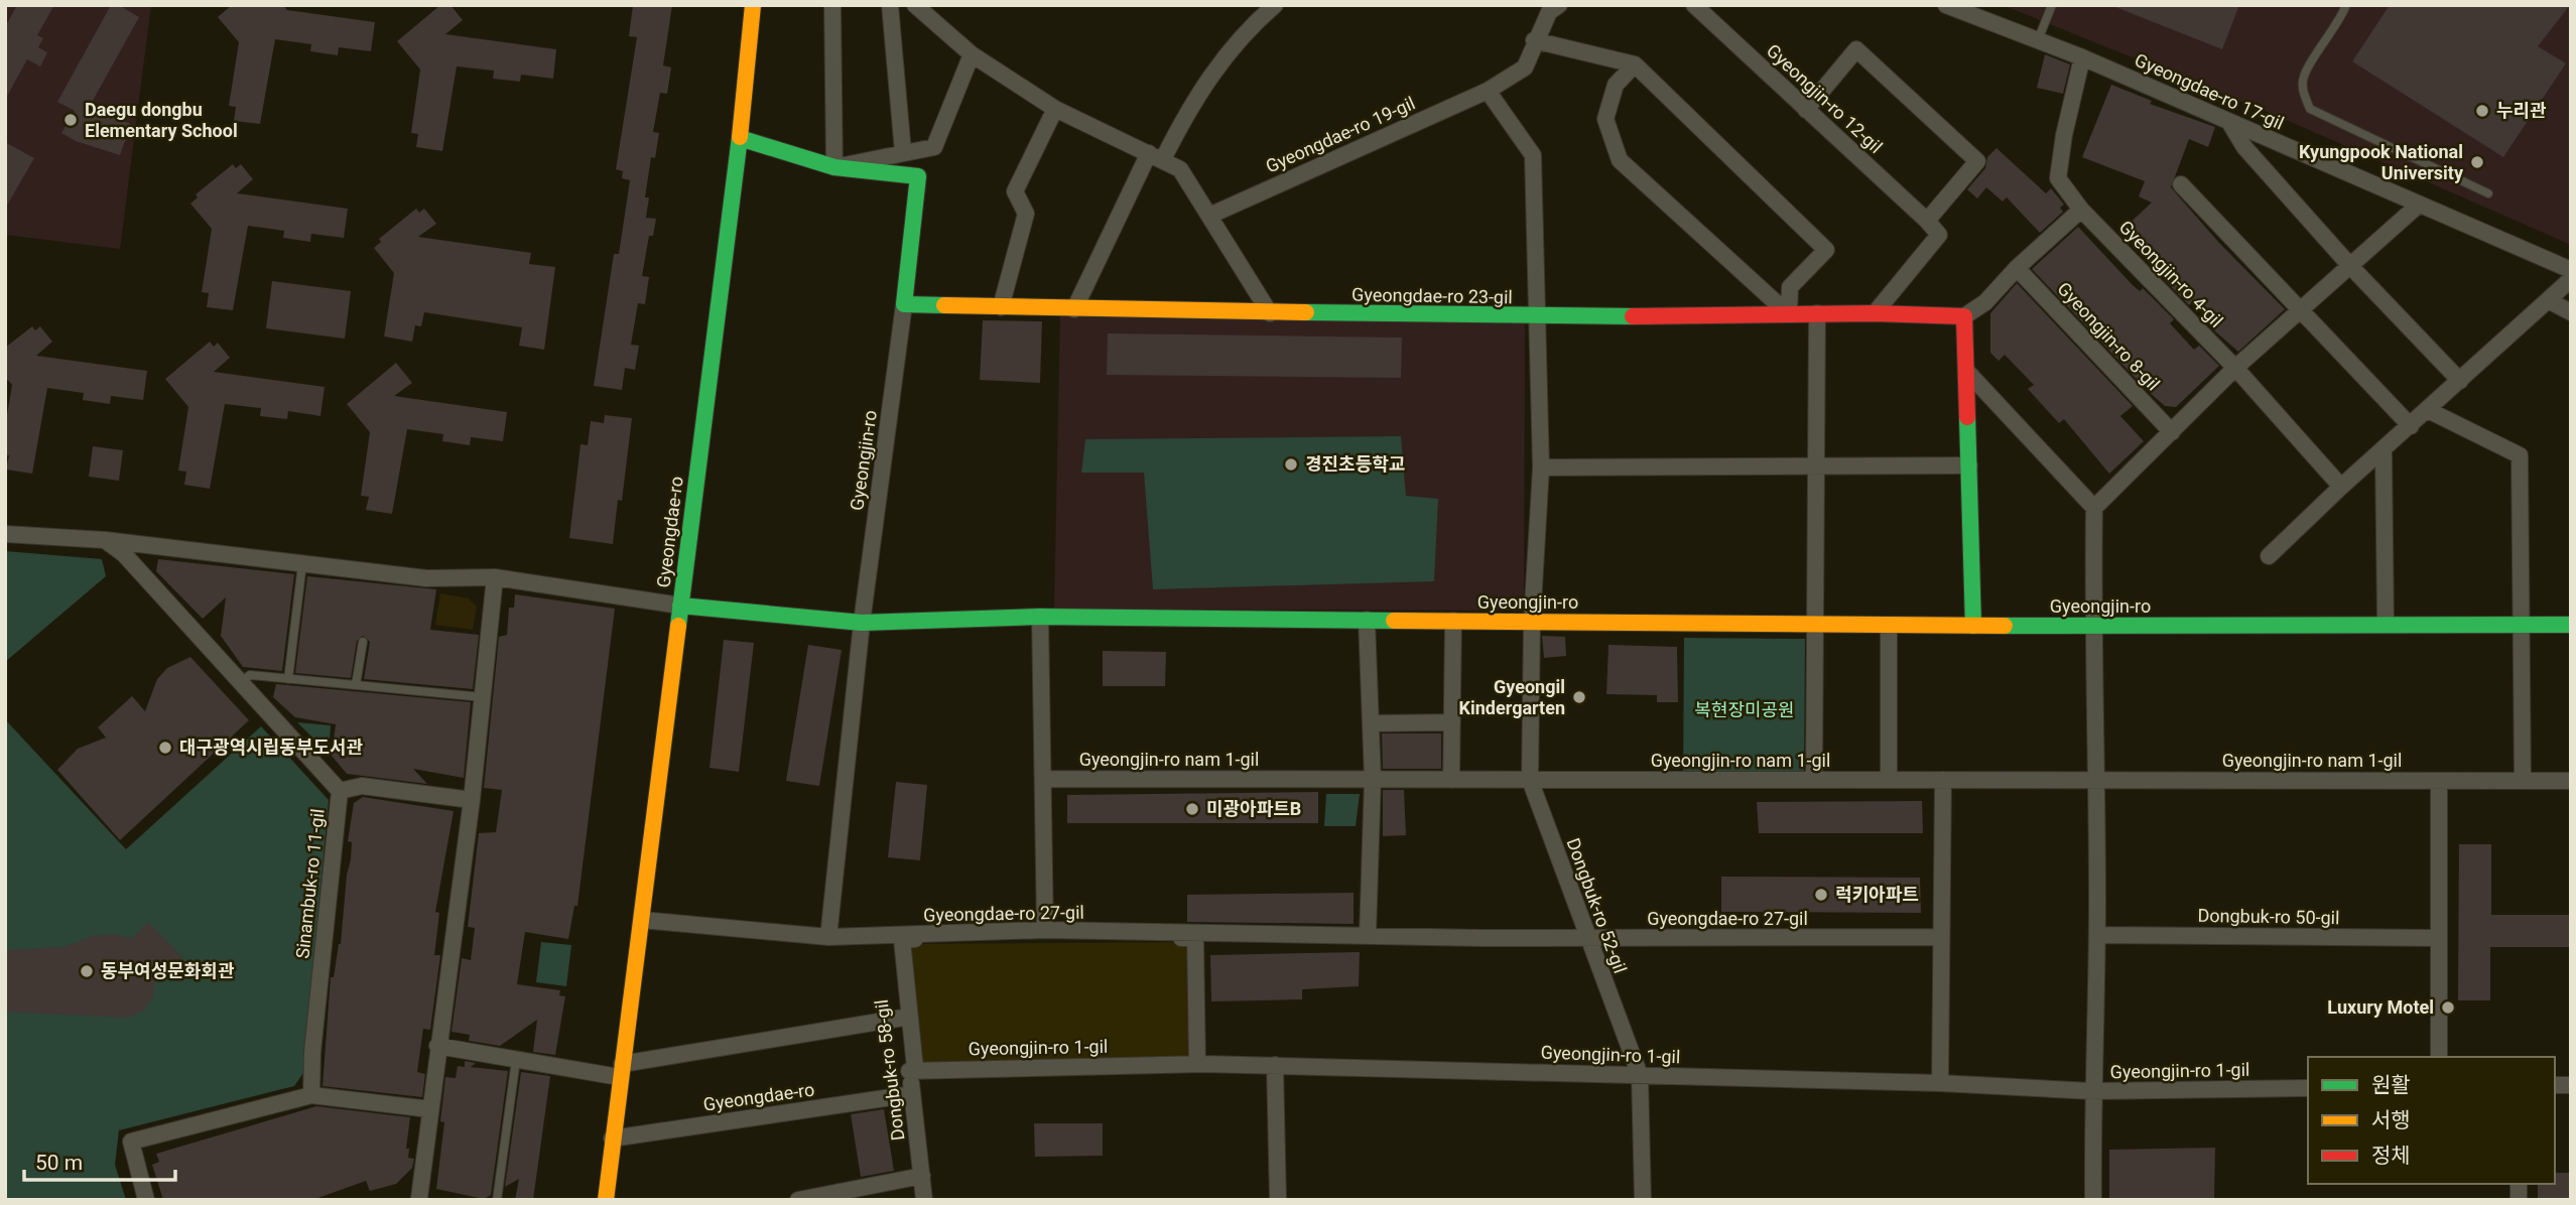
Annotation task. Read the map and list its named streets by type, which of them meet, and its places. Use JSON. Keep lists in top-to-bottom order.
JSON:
{
  "streets": {
    "street": [
      "Gyeongdae-ro 17-gil",
      "Gyeongjin-ro 12-gil",
      "Gyeongdae-ro 19-gil",
      "Gyeongjin-ro 4-gil",
      "Gyeongdae-ro 23-gil",
      "Gyeongjin-ro 8-gil",
      "Gyeongjin-ro",
      "Gyeongdae-ro",
      "Gyeongjin-ro nam 1-gil",
      "Sinambuk-ro 11-gil",
      "Dongbuk-ro 52-gil",
      "Gyeongdae-ro 27-gil",
      "Dongbuk-ro 50-gil",
      "Gyeongjin-ro 1-gil",
      "Dongbuk-ro 58-gil"
    ]
  },
  "crossings": [
    ["Gyeongdae-ro 17-gil", "Gyeongjin-ro 4-gil"],
    ["Gyeongdae-ro 23-gil", "Gyeongjin-ro"],
    ["Gyeongjin-ro", "Gyeongdae-ro"],
    ["Gyeongjin-ro", "Dongbuk-ro 52-gil"],
    ["Gyeongjin-ro", "Gyeongdae-ro 27-gil"],
    ["Gyeongdae-ro", "Gyeongdae-ro 27-gil"],
    ["Gyeongdae-ro", "Dongbuk-ro 58-gil"],
    ["Gyeongjin-ro nam 1-gil", "Dongbuk-ro 52-gil"],
    ["Dongbuk-ro 52-gil", "Gyeongdae-ro 27-gil"],
    ["Dongbuk-ro 52-gil", "Gyeongjin-ro 1-gil"],
    ["Gyeongdae-ro 27-gil", "Dongbuk-ro 58-gil"],
    ["Gyeongjin-ro 1-gil", "Dongbuk-ro 58-gil"]
  ],
  "parks": ["복현장미공원"],
  "places": [
    "누리관",
    "Daegu dongbu Elementary School",
    "Kyungpook National University",
    "경진초등학교",
    "Gyeongil Kindergarten",
    "대구광역시립동부도서관",
    "미광아파트B",
    "럭키아파트",
    "동부여성문화회관",
    "Luxury Motel"
  ],
  "legend": ["원활", "서행", "정체"],
  "scale_bar": "50 m"
}
